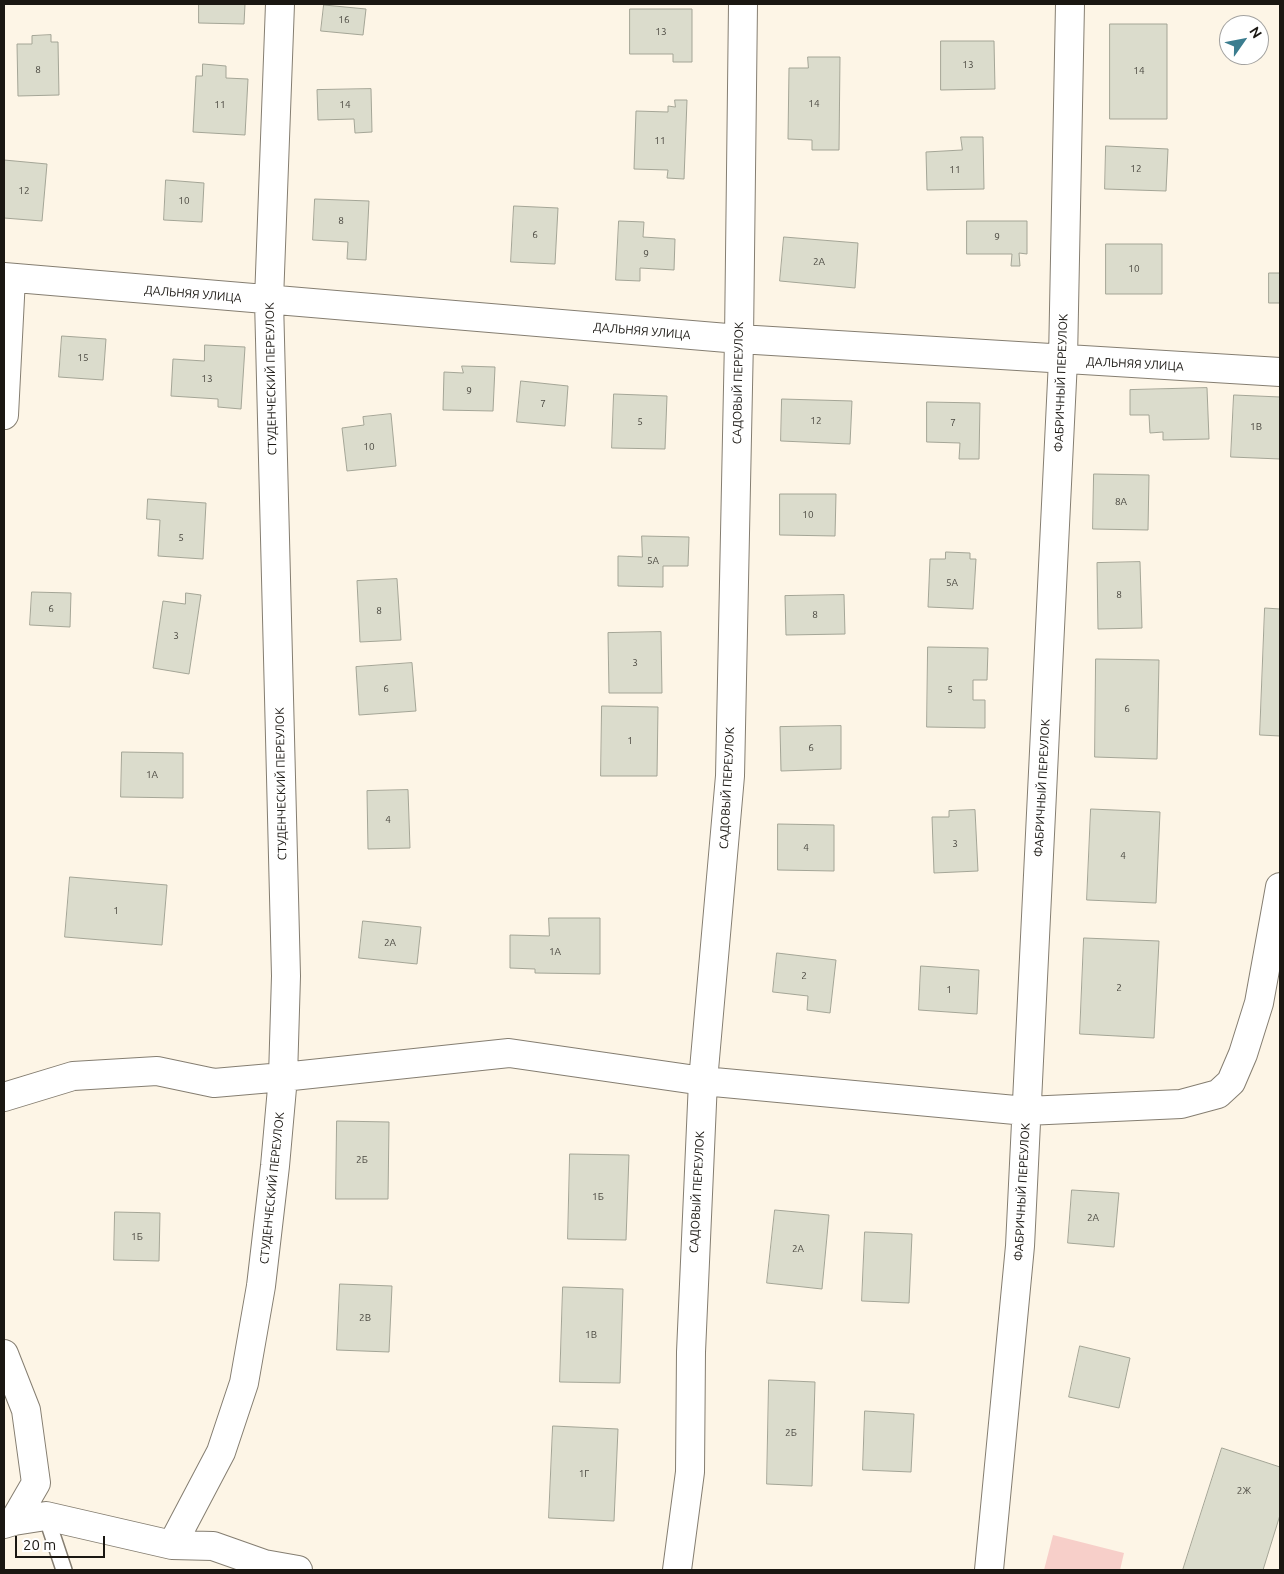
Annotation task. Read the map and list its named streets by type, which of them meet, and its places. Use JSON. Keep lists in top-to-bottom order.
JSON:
{
  "streets": {
    "street": [
      "ДАЛЬНЯЯ УЛИЦА",
      "СТУДЕНЧЕСКИЙ ПЕРЕУЛОК",
      "САДОВЫЙ ПЕРЕУЛОК",
      "ФАБРИЧНЫЙ ПЕРЕУЛОК"
    ]
  },
  "crossings": [
    ["ДАЛЬНЯЯ УЛИЦА", "СТУДЕНЧЕСКИЙ ПЕРЕУЛОК"],
    ["ДАЛЬНЯЯ УЛИЦА", "САДОВЫЙ ПЕРЕУЛОК"],
    ["ДАЛЬНЯЯ УЛИЦА", "ФАБРИЧНЫЙ ПЕРЕУЛОК"]
  ],
  "house_numbers": [
    "16",
    "13",
    "13",
    "8",
    "14",
    "14",
    "11",
    "14",
    "11",
    "12",
    "11",
    "12",
    "10",
    "8",
    "6",
    "9",
    "9",
    "2А",
    "10",
    "15",
    "13",
    "9",
    "7",
    "12",
    "5",
    "7",
    "1В",
    "10",
    "8А",
    "10",
    "5",
    "5А",
    "5А",
    "8",
    "6",
    "8",
    "8",
    "3",
    "3",
    "6",
    "5",
    "6",
    "1",
    "6",
    "1А",
    "4",
    "3",
    "4",
    "4",
    "1",
    "2А",
    "1А",
    "2",
    "2",
    "1",
    "2Б",
    "1Б",
    "2А",
    "1Б",
    "2А",
    "2В",
    "1В",
    "2Б",
    "1Г",
    "2Ж"
  ],
  "scale_bar": "20 m",
  "north": "top right"
}
